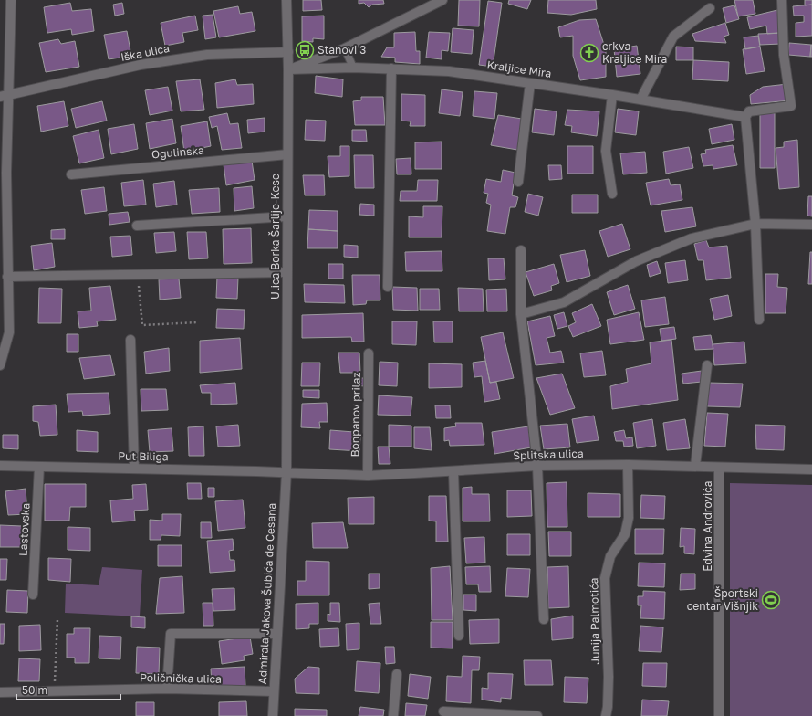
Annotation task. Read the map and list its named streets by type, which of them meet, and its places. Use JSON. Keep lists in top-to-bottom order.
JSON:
{
  "streets": {
    "street": [
      "Iška ulica",
      "Kraljice Mira",
      "Ogulinska",
      "Ulica Borka Šarlije-Kese",
      "Bonpanov prilaz",
      "Splitska ulica",
      "Put Biliga",
      "Edvina Androvića",
      "Lastovska",
      "Admirala Jakova Šubića de Cesana",
      "Junija Palmotića",
      "Poličnička ulica"
    ]
  },
  "crossings": [
    ["Iška ulica", "Ulica Borka Šarlije-Kese"],
    ["Kraljice Mira", "Ulica Borka Šarlije-Kese"],
    ["Ogulinska", "Ulica Borka Šarlije-Kese"],
    ["Ulica Borka Šarlije-Kese", "Splitska ulica"],
    ["Ulica Borka Šarlije-Kese", "Put Biliga"],
    ["Ulica Borka Šarlije-Kese", "Admirala Jakova Šubića de Cesana"],
    ["Bonpanov prilaz", "Splitska ulica"],
    ["Splitska ulica", "Put Biliga"],
    ["Splitska ulica", "Edvina Androvića"],
    ["Splitska ulica", "Admirala Jakova Šubića de Cesana"],
    ["Splitska ulica", "Junija Palmotića"],
    ["Put Biliga", "Lastovska"],
    ["Put Biliga", "Admirala Jakova Šubića de Cesana"],
    ["Admirala Jakova Šubića de Cesana", "Poličnička ulica"]
  ],
  "places": {
    "bus stop": ["Stanovi 3"],
    "church": ["crkva Kraljice Mira"],
    "sports": ["Športski centar Višnjik"]
  },
  "scale_bar": "50 m"
}
